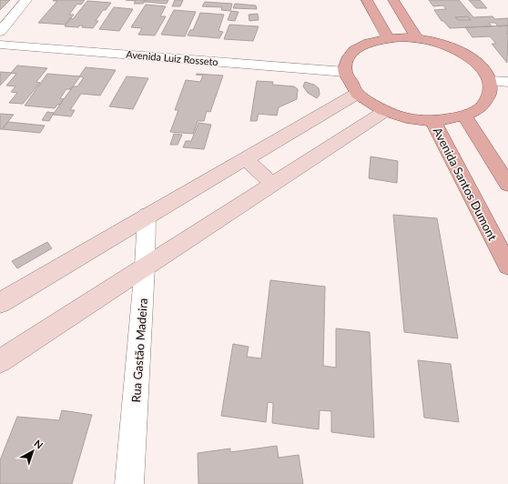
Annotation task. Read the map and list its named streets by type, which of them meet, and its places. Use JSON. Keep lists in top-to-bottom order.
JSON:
{
  "streets": {
    "main road": ["Avenida Santos Dumont"],
    "street": ["Avenida Luiz Rosseto", "Rua Gastão Madeira"]
  },
  "crossings": [
    ["Avenida Luiz Rosseto", "Avenida Santos Dumont"]
  ],
  "north": "top right"
}
